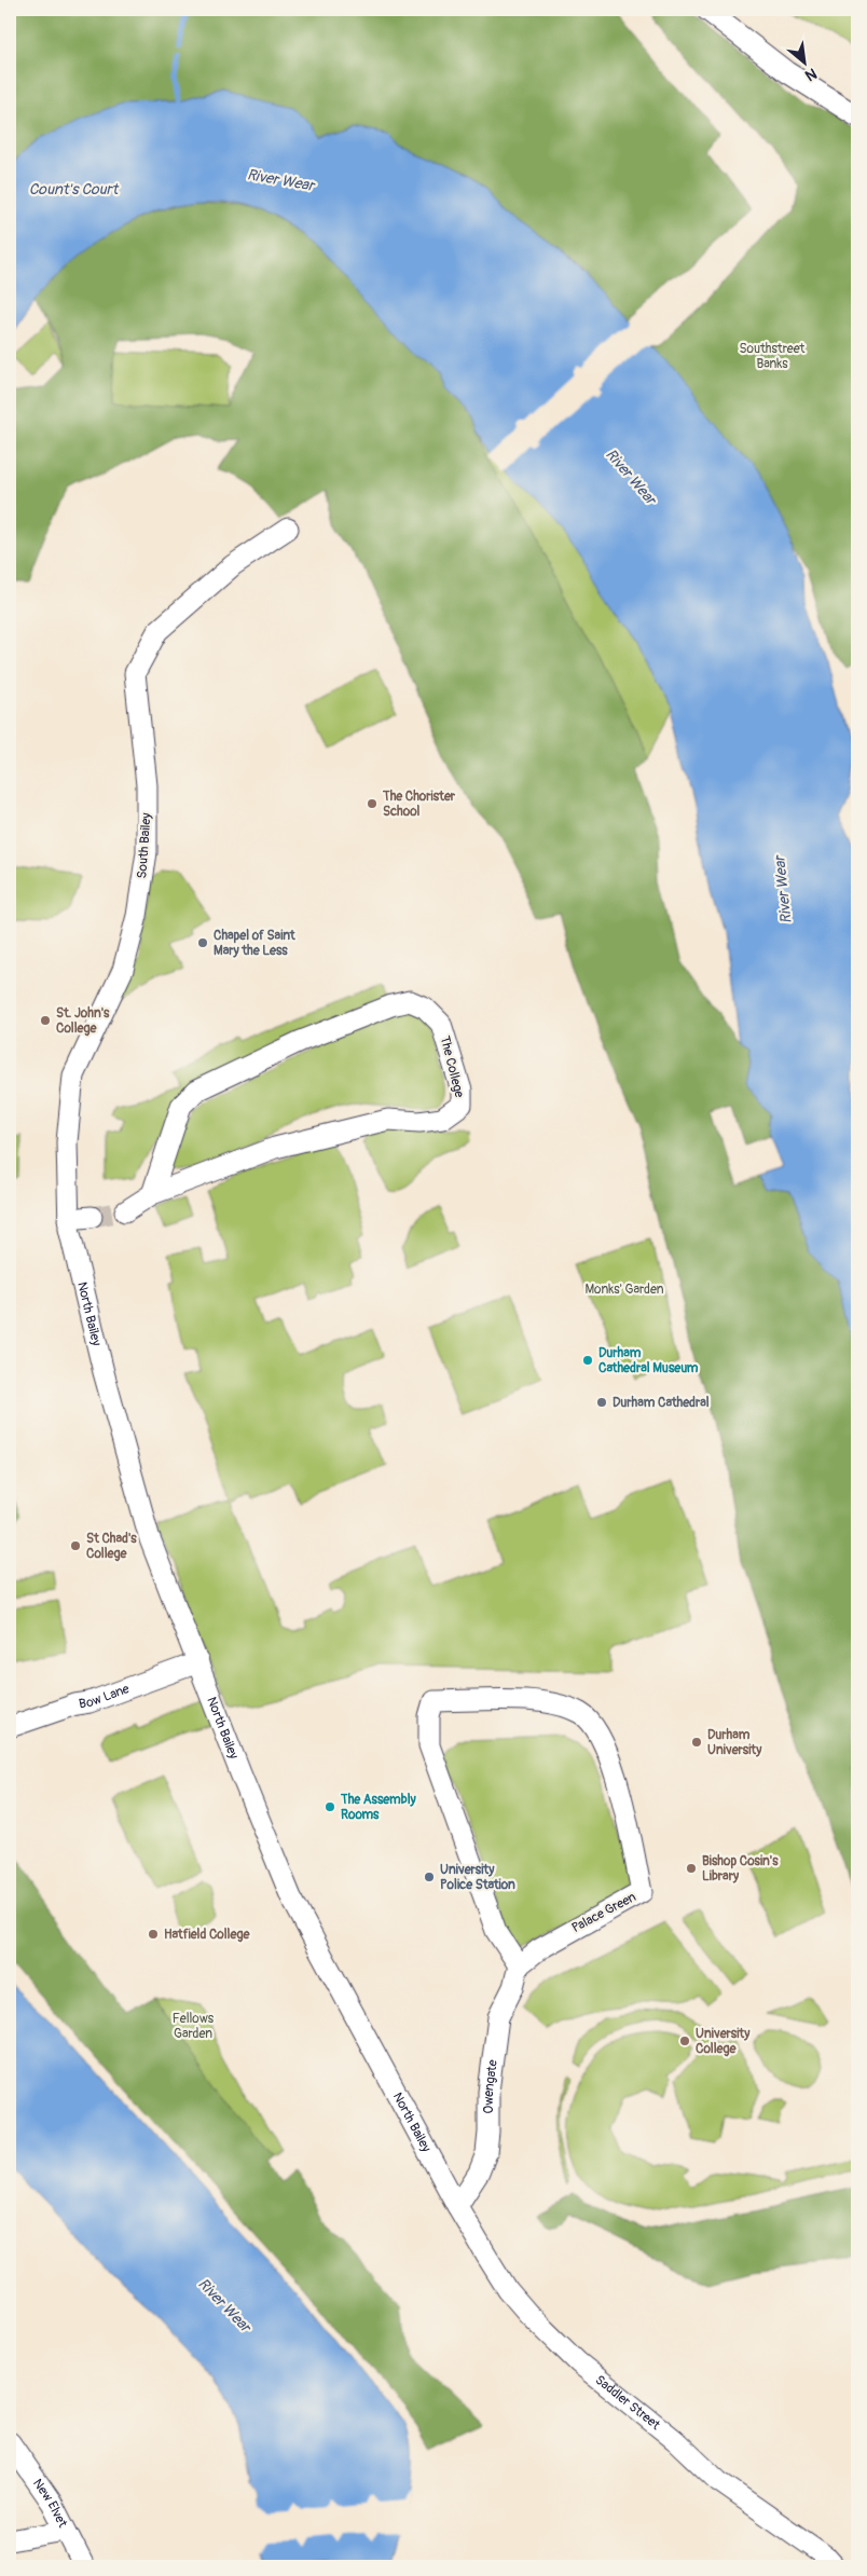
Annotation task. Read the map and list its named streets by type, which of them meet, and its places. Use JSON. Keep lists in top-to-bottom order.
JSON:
{
  "streets": {
    "street": [
      "South Bailey",
      "The College",
      "North Bailey",
      "Bow Lane",
      "Palace Green",
      "Owengate",
      "Saddler Street",
      "New Elvet"
    ]
  },
  "crossings": [
    ["South Bailey", "North Bailey"],
    ["North Bailey", "Bow Lane"],
    ["North Bailey", "Owengate"],
    ["North Bailey", "Saddler Street"],
    ["Palace Green", "Owengate"],
    ["Owengate", "Saddler Street"]
  ],
  "water": ["River Wear", "Count's Court"],
  "parks": ["Southstreet Banks", "Monks' Garden", "Fellows Garden"],
  "places": [
    "The Chorister School",
    "Chapel of Saint Mary the Less",
    "St. John's College",
    "Durham Cathedral Museum",
    "Durham Cathedral",
    "St Chad's College",
    "Durham University",
    "The Assembly Rooms",
    "Bishop Cosin's Library",
    "University Police Station",
    "Hatfield College",
    "University College"
  ],
  "north": "bottom right"
}
